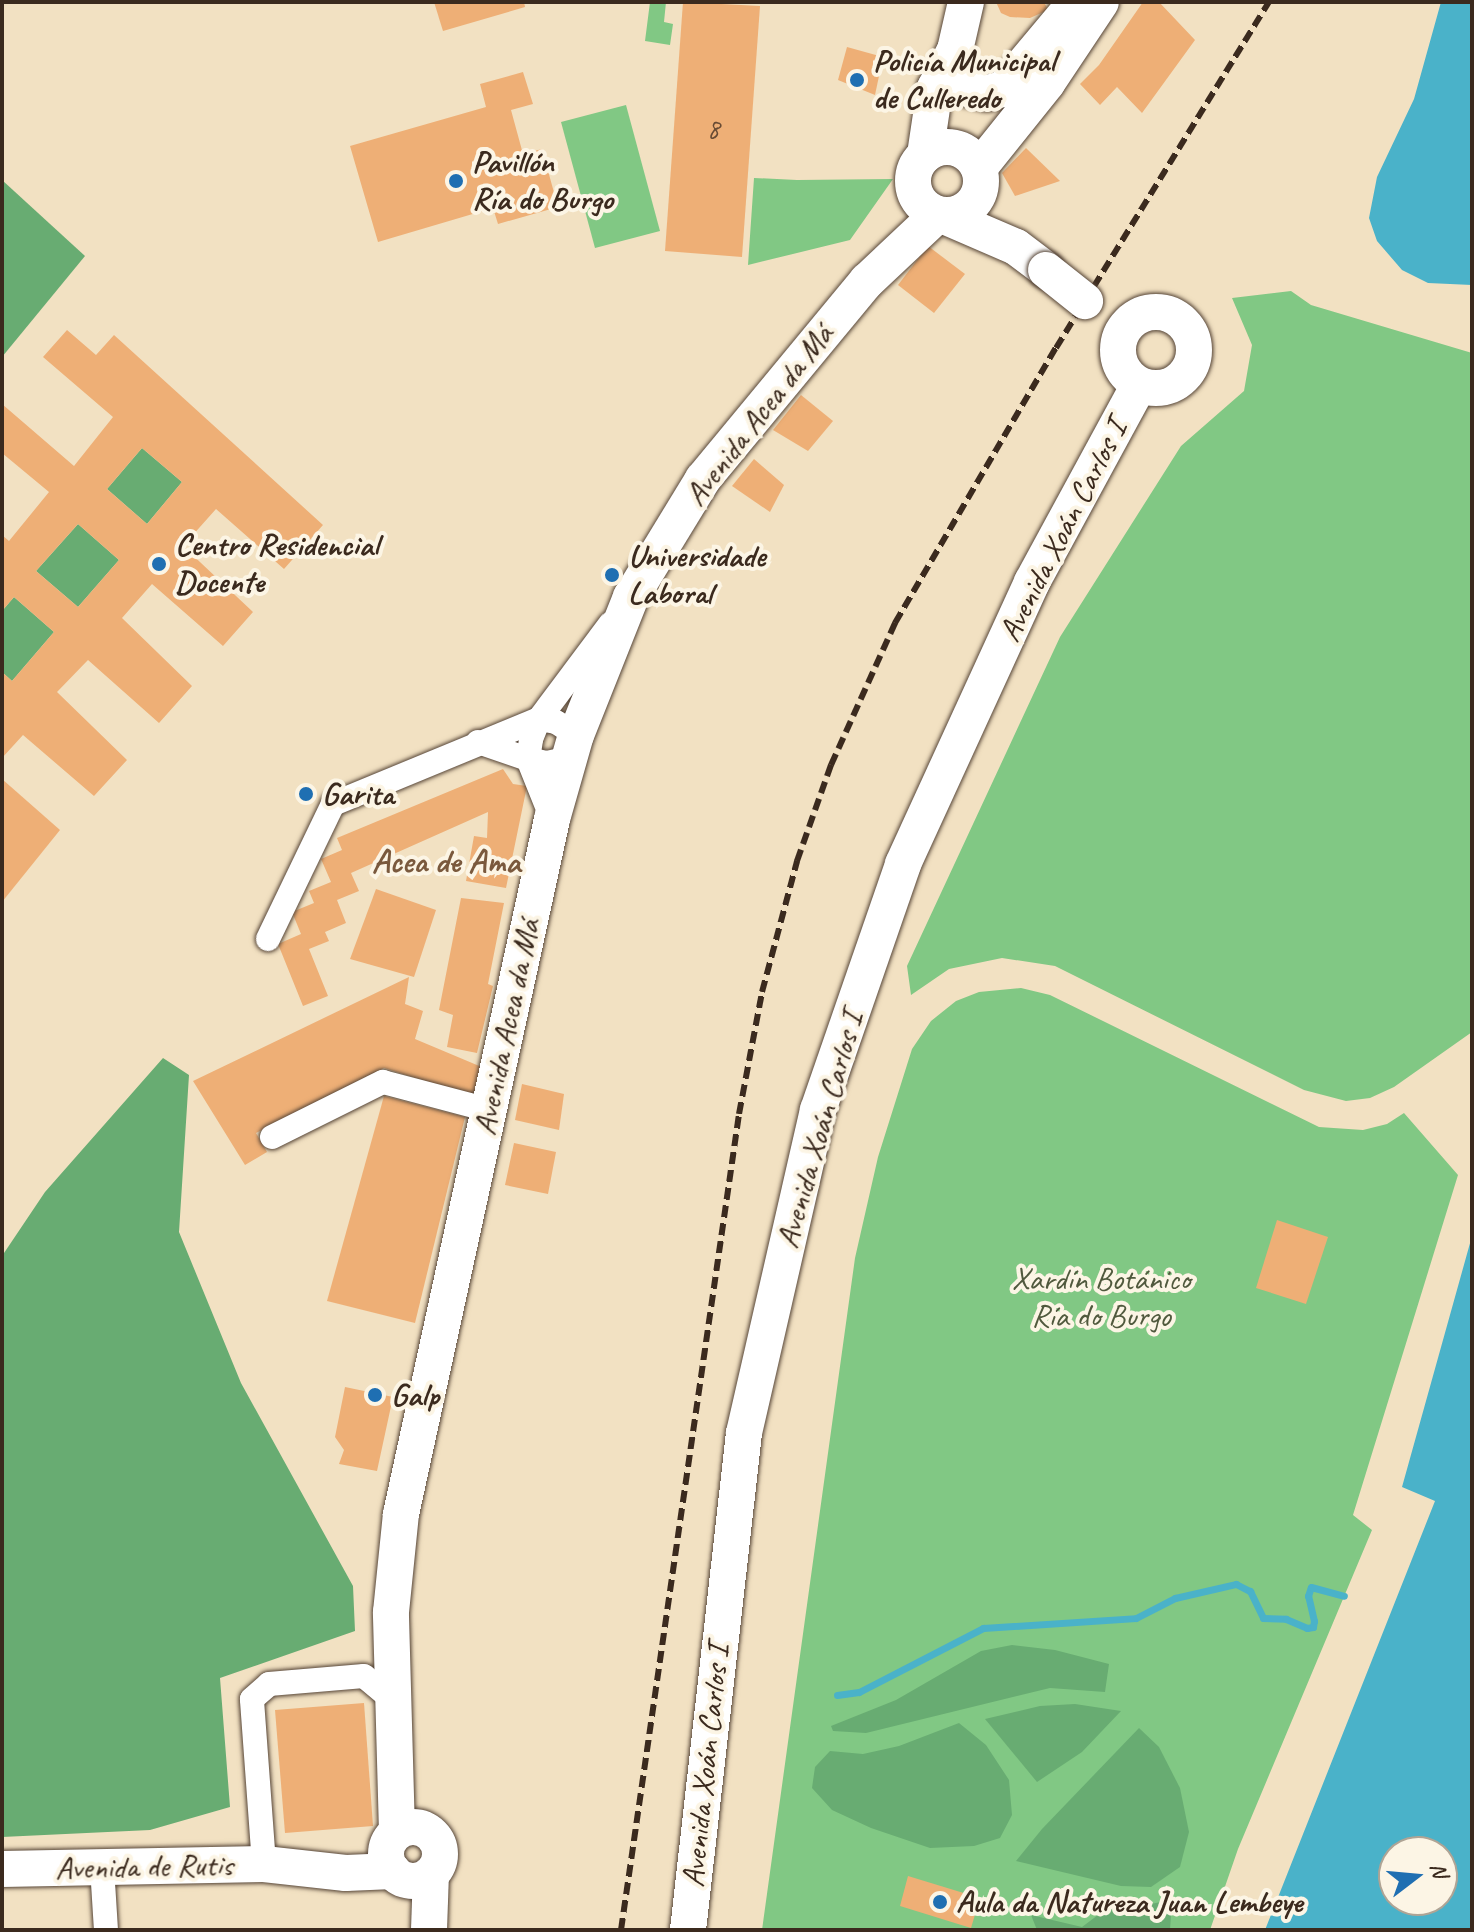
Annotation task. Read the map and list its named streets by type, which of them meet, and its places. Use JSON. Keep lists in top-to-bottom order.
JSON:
{
  "streets": {
    "street": ["Avenida Acea da Má", "Avenida Xoán Carlos I", "Avenida de Rutis"]
  },
  "crossings": [
    ["Avenida Acea da Má", "Avenida de Rutis"]
  ],
  "districts": ["Acea de Ama"],
  "parks": ["Xardín Botánico Ría do Burgo"],
  "places": [
    "Policía Municipal de Culleredo",
    "Pavillón Ría do Burgo",
    "Centro Residencial Docente",
    "Universidade Laboral",
    "Garita",
    "Galp",
    "Aula da Natureza Juan Lembeye"
  ],
  "house_numbers": ["8"],
  "north": "right"
}
